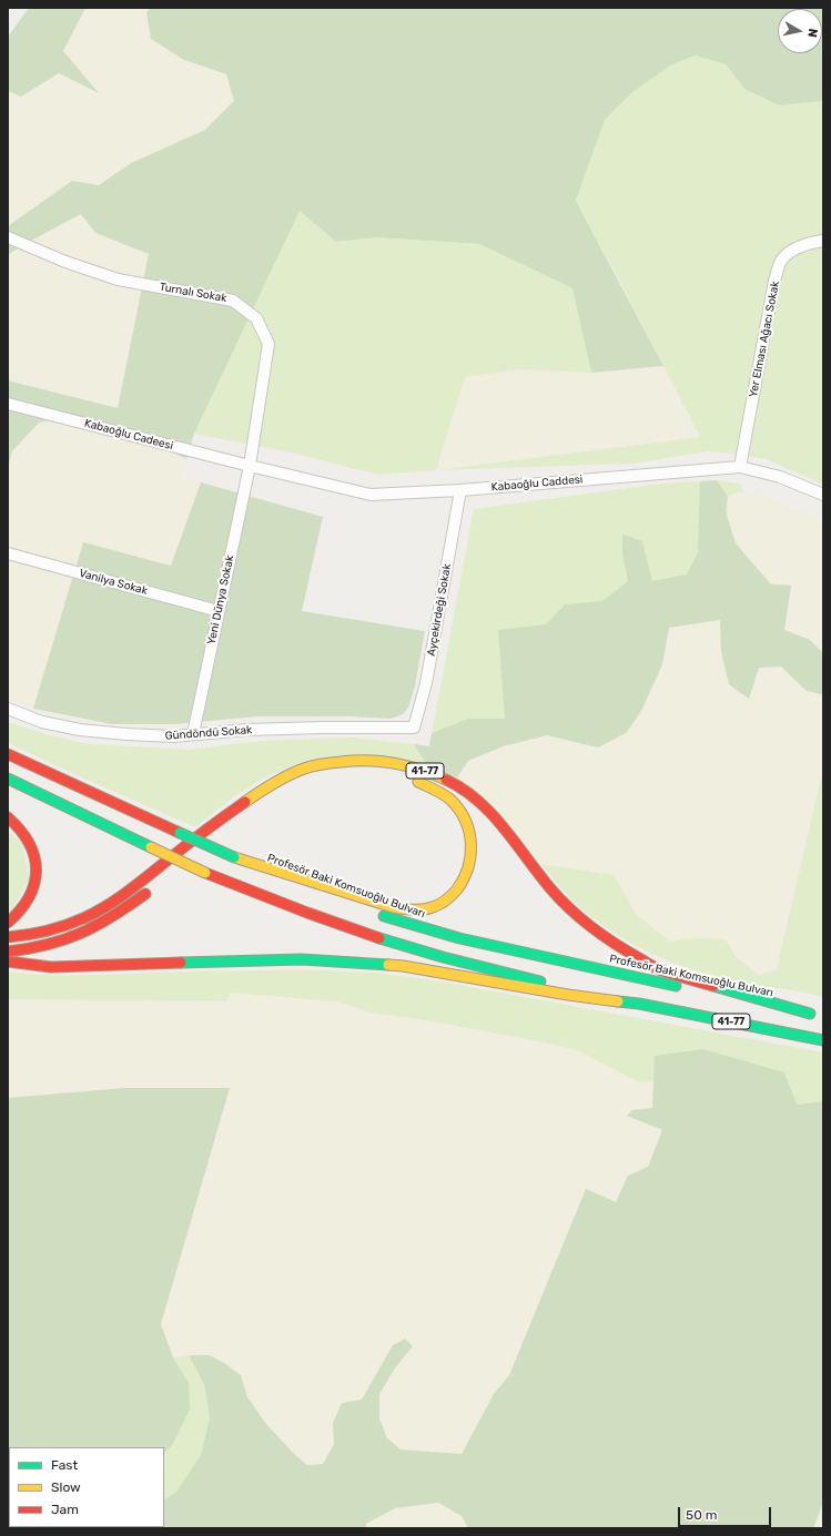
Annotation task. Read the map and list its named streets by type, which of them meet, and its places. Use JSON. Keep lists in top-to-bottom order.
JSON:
{
  "streets": {
    "main road": ["41-77", "Profesör Baki Komsuoğlu Bulvarı"],
    "street": [
      "Turnalı Sokak",
      "Yer Elması Ağacı Sokak",
      "Kabaoğlu Cadeesi",
      "Kabaoğlu Caddesi",
      "Vanilya Sokak",
      "Yeni Dünya Sokak",
      "Ayçekirdeği Sokak",
      "Gündöndü Sokak"
    ]
  },
  "crossings": [
    ["Turnalı Sokak", "Kabaoğlu Cadeesi"],
    ["Turnalı Sokak", "Kabaoğlu Caddesi"],
    ["Turnalı Sokak", "Yeni Dünya Sokak"],
    ["Yer Elması Ağacı Sokak", "Kabaoğlu Caddesi"],
    ["Kabaoğlu Cadeesi", "Kabaoğlu Caddesi"],
    ["Kabaoğlu Cadeesi", "Yeni Dünya Sokak"],
    ["Kabaoğlu Caddesi", "Yeni Dünya Sokak"],
    ["Kabaoğlu Caddesi", "Ayçekirdeği Sokak"],
    ["Vanilya Sokak", "Yeni Dünya Sokak"],
    ["Yeni Dünya Sokak", "Gündöndü Sokak"],
    ["Ayçekirdeği Sokak", "Gündöndü Sokak"]
  ],
  "legend": ["Fast", "Slow", "Jam"],
  "scale_bar": "50 m",
  "north": "right"
}
